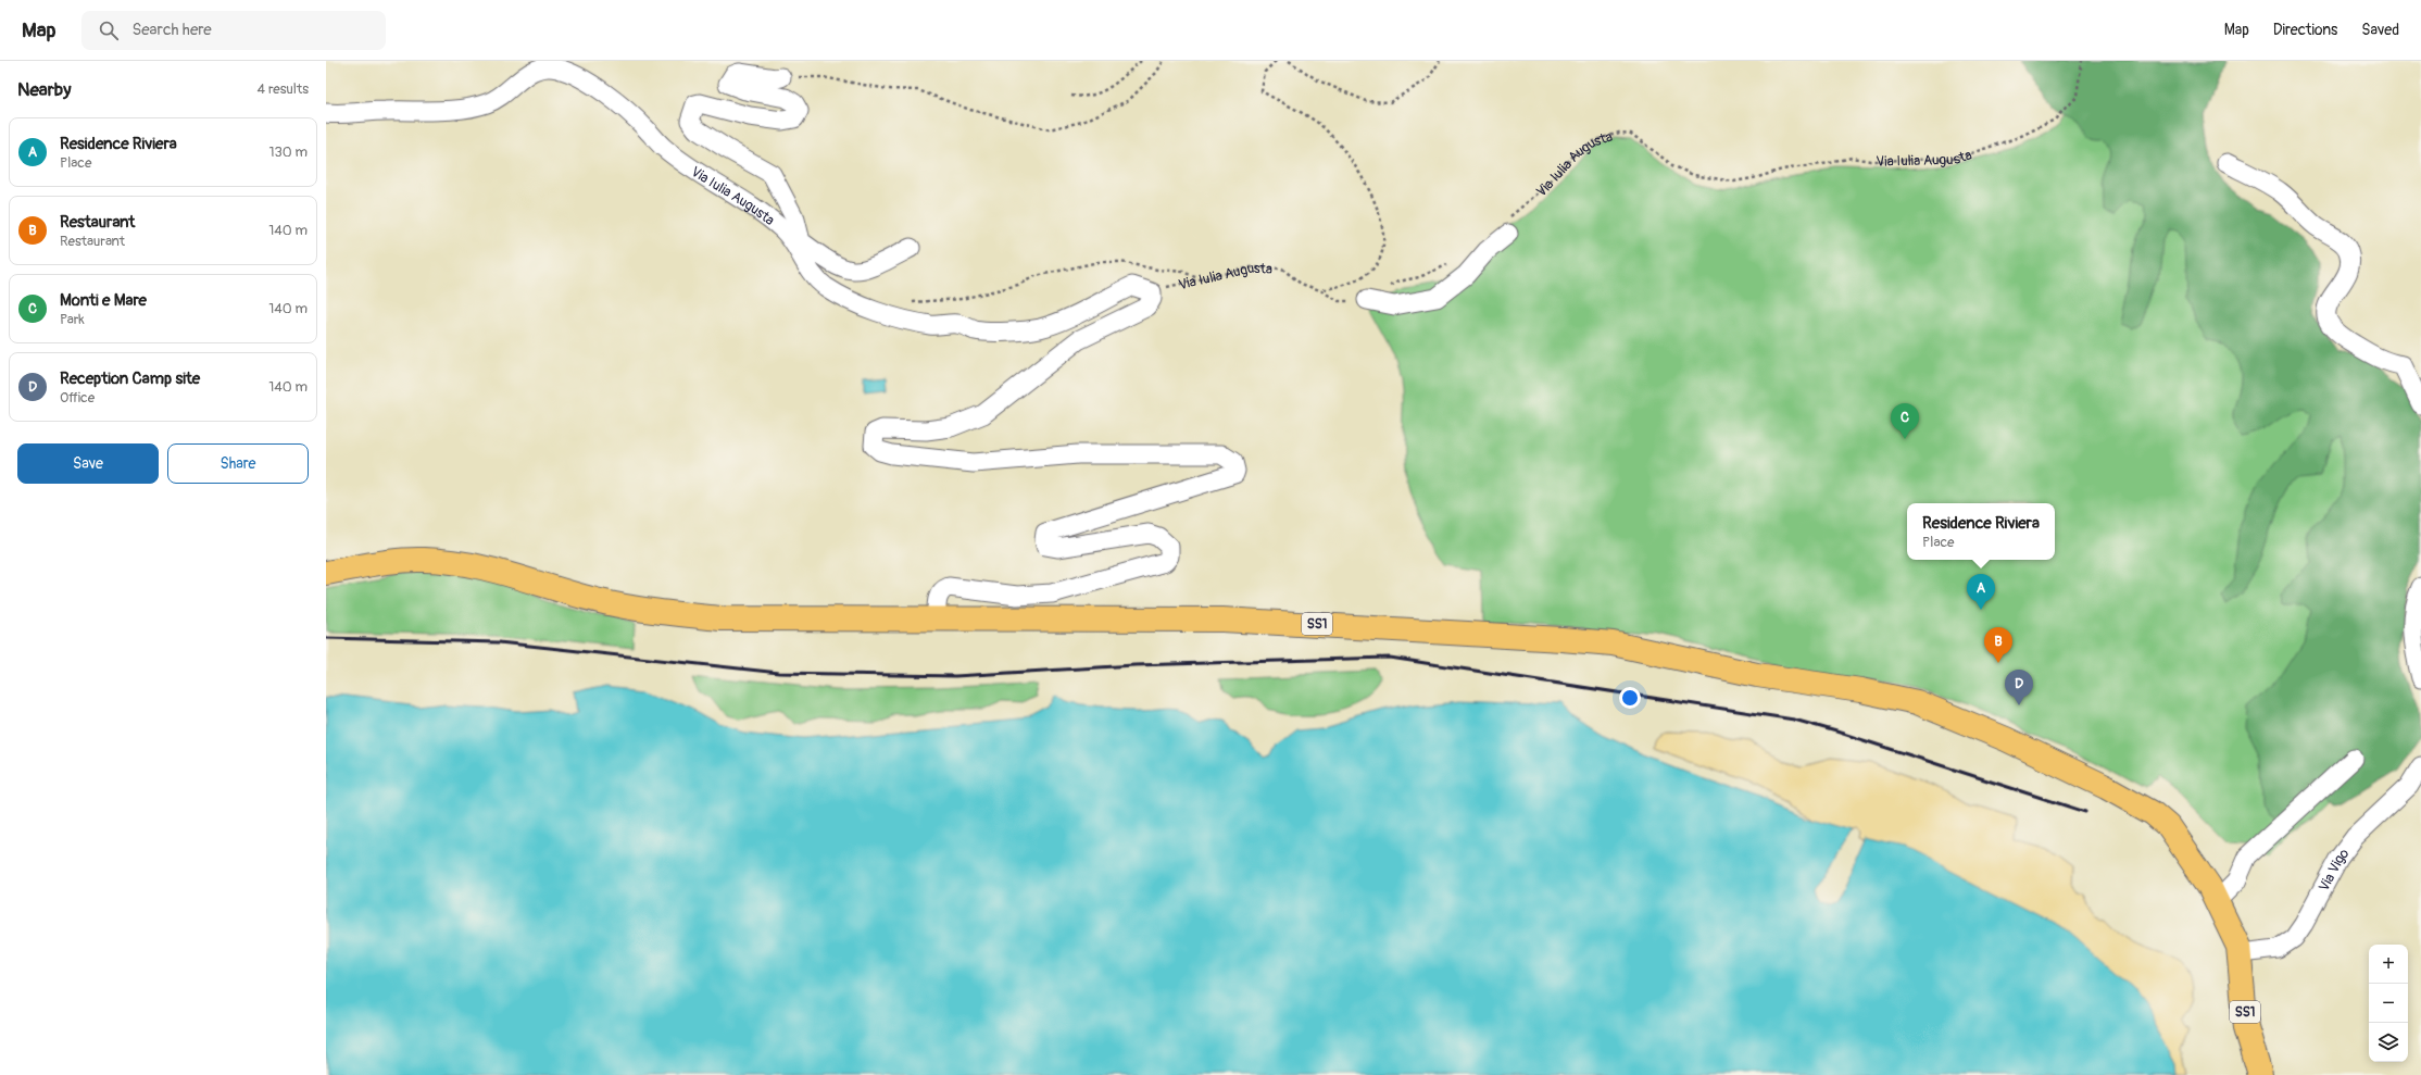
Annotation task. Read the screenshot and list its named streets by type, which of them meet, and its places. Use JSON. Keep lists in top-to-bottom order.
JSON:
{
  "streets": {
    "main road": ["SS1"],
    "street": ["Via Iulia Augusta", "Via Vigo"]
  },
  "crossings": [
    ["SS1", "Via Vigo"]
  ],
  "page": {
    "header": "Map",
    "search": "Search here",
    "nav": ["Map", "Directions", "Saved"],
    "heading": ["Nearby", "4 results"],
    "list": [
      {
        "mark": "A",
        "name": "Residence Riviera",
        "note": "Place",
        "value": "130 m"
      },
      {
        "mark": "B",
        "name": "Restaurant",
        "note": "Restaurant",
        "value": "140 m"
      },
      {
        "mark": "C",
        "name": "Monti e Mare",
        "note": "Park",
        "value": "140 m"
      },
      {
        "mark": "D",
        "name": "Reception Camp site",
        "note": "Office",
        "value": "140 m"
      }
    ],
    "pins": [
      "C",
      "A",
      "B",
      "D"
    ],
    "buttons": ["Save", "Share"],
    "popup": ["Residence Riviera", "Place"],
    "map_buttons": ["+", "−"]
  }
}
